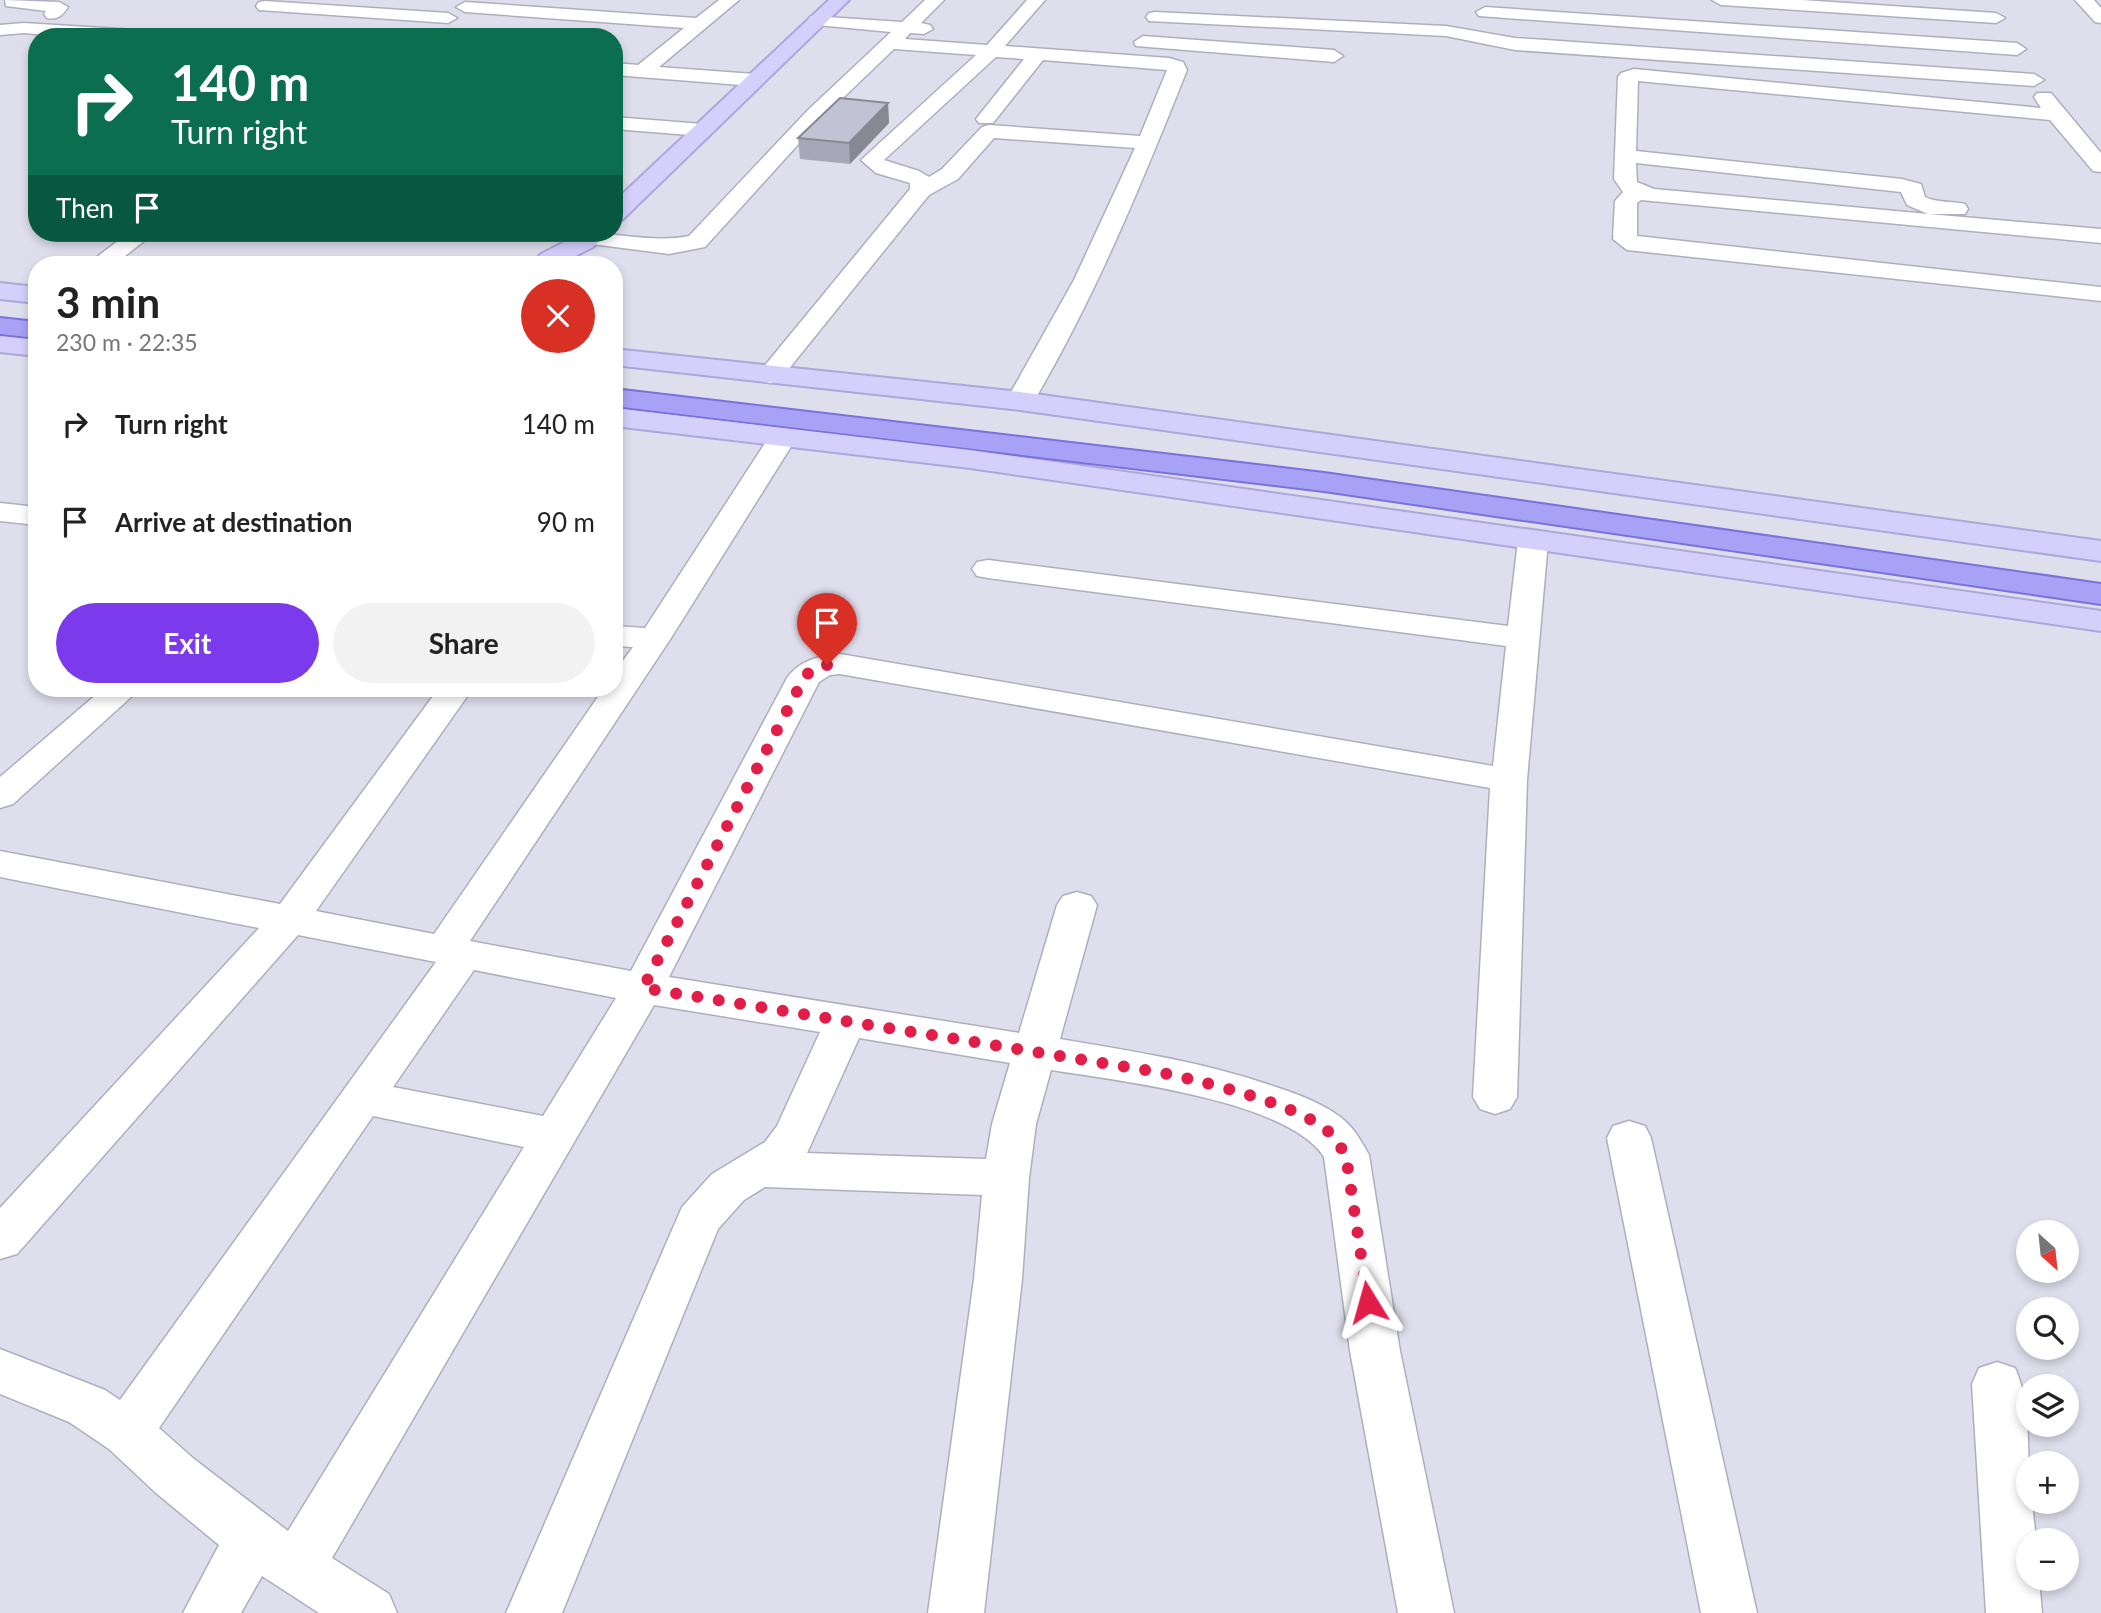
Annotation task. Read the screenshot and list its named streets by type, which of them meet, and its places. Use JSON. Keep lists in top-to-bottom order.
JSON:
{
  "north": "bottom right",
  "page": {
    "turn": ["140 m", "Turn right"],
    "then": "Then",
    "heading": ["3 min", "230 m · 22:35"],
    "list": [
      {
        "name": "Turn right",
        "value": "140 m"
      },
      {
        "name": "Arrive at destination",
        "value": "90 m"
      }
    ],
    "buttons": ["Exit", "Share"],
    "map_buttons": ["+", "−"]
  }
}
